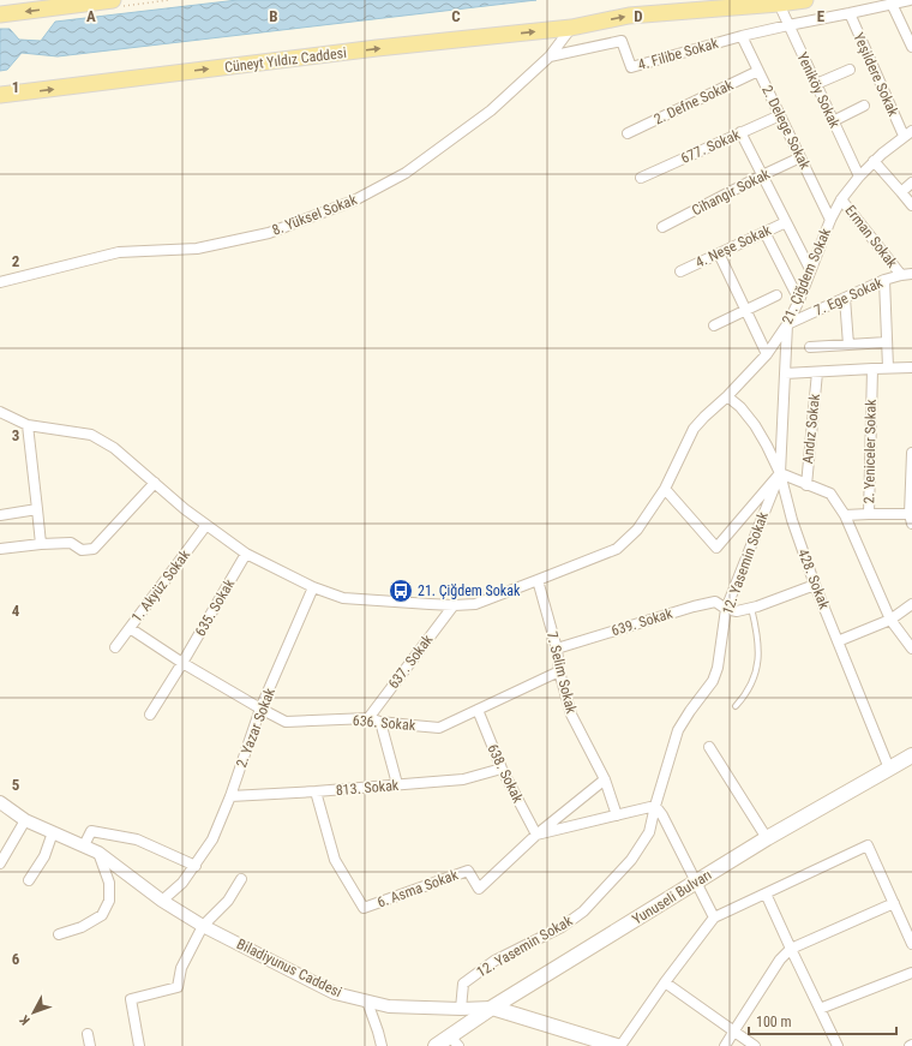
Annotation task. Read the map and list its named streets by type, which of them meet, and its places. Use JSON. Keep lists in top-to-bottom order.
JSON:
{
  "streets": {
    "main road": ["Cüneyt Yıldız Caddesi", "Yunuseli Bulvarı"],
    "street": [
      "4. Filibe Sokak",
      "Yeşildere Sokak",
      "Yeniköy Sokak",
      "2. Defne Sokak",
      "2. Delege Sokak",
      "677. Sokak",
      "Cihangir Sokak",
      "8. Yüksel Sokak",
      "Erman Sokak",
      "4. Neşe Sokak",
      "21. Çiğdem Sokak",
      "7. Ege Sokak",
      "Andız Sokak",
      "2. Yeniceler Sokak",
      "12. Yasemin Sokak",
      "428. Sokak",
      "1. Akyüz Sokak",
      "635. Sokak",
      "639. Sokak",
      "637. Sokak",
      "7. Selim Sokak",
      "636. Sokak",
      "2. Yazar Sokak",
      "638. Sokak",
      "813. Sokak",
      "6. Asma Sokak",
      "Biladiyunus Caddesi"
    ]
  },
  "crossings": [
    ["4. Filibe Sokak", "2. Delege Sokak"],
    ["4. Filibe Sokak", "8. Yüksel Sokak"],
    ["Cüneyt Yıldız Caddesi", "Yeniköy Sokak"],
    ["Cüneyt Yıldız Caddesi", "8. Yüksel Sokak"],
    ["Yeşildere Sokak", "21. Çiğdem Sokak"],
    ["Yeniköy Sokak", "21. Çiğdem Sokak"],
    ["2. Defne Sokak", "2. Delege Sokak"],
    ["2. Delege Sokak", "677. Sokak"],
    ["2. Delege Sokak", "Cihangir Sokak"],
    ["2. Delege Sokak", "21. Çiğdem Sokak"],
    ["Erman Sokak", "21. Çiğdem Sokak"],
    ["Erman Sokak", "7. Ege Sokak"],
    ["21. Çiğdem Sokak", "7. Ege Sokak"],
    ["21. Çiğdem Sokak", "428. Sokak"],
    ["21. Çiğdem Sokak", "1. Akyüz Sokak"],
    ["21. Çiğdem Sokak", "635. Sokak"],
    ["21. Çiğdem Sokak", "637. Sokak"],
    ["21. Çiğdem Sokak", "7. Selim Sokak"],
    ["21. Çiğdem Sokak", "2. Yazar Sokak"],
    ["Andız Sokak", "2. Yeniceler Sokak"],
    ["12. Yasemin Sokak", "428. Sokak"],
    ["12. Yasemin Sokak", "639. Sokak"],
    ["12. Yasemin Sokak", "Biladiyunus Caddesi"],
    ["428. Sokak", "639. Sokak"],
    ["428. Sokak", "Yunuseli Bulvarı"],
    ["635. Sokak", "636. Sokak"],
    ["639. Sokak", "7. Selim Sokak"],
    ["637. Sokak", "636. Sokak"],
    ["7. Selim Sokak", "636. Sokak"],
    ["7. Selim Sokak", "6. Asma Sokak"],
    ["636. Sokak", "2. Yazar Sokak"],
    ["636. Sokak", "638. Sokak"],
    ["2. Yazar Sokak", "813. Sokak"],
    ["2. Yazar Sokak", "Biladiyunus Caddesi"],
    ["638. Sokak", "813. Sokak"],
    ["638. Sokak", "6. Asma Sokak"],
    ["813. Sokak", "6. Asma Sokak"],
    ["Yunuseli Bulvarı", "Biladiyunus Caddesi"]
  ],
  "one_way": ["Cüneyt Yıldız Caddesi"],
  "places": {
    "bus stop": ["21. Çiğdem Sokak"]
  },
  "scale_bar": "100 m",
  "north": "bottom left",
  "grid": {
    "columns": [
      "A",
      "B",
      "C",
      "D",
      "E"
    ],
    "rows": [
      "1",
      "2",
      "3",
      "4",
      "5",
      "6"
    ]
  }
}
